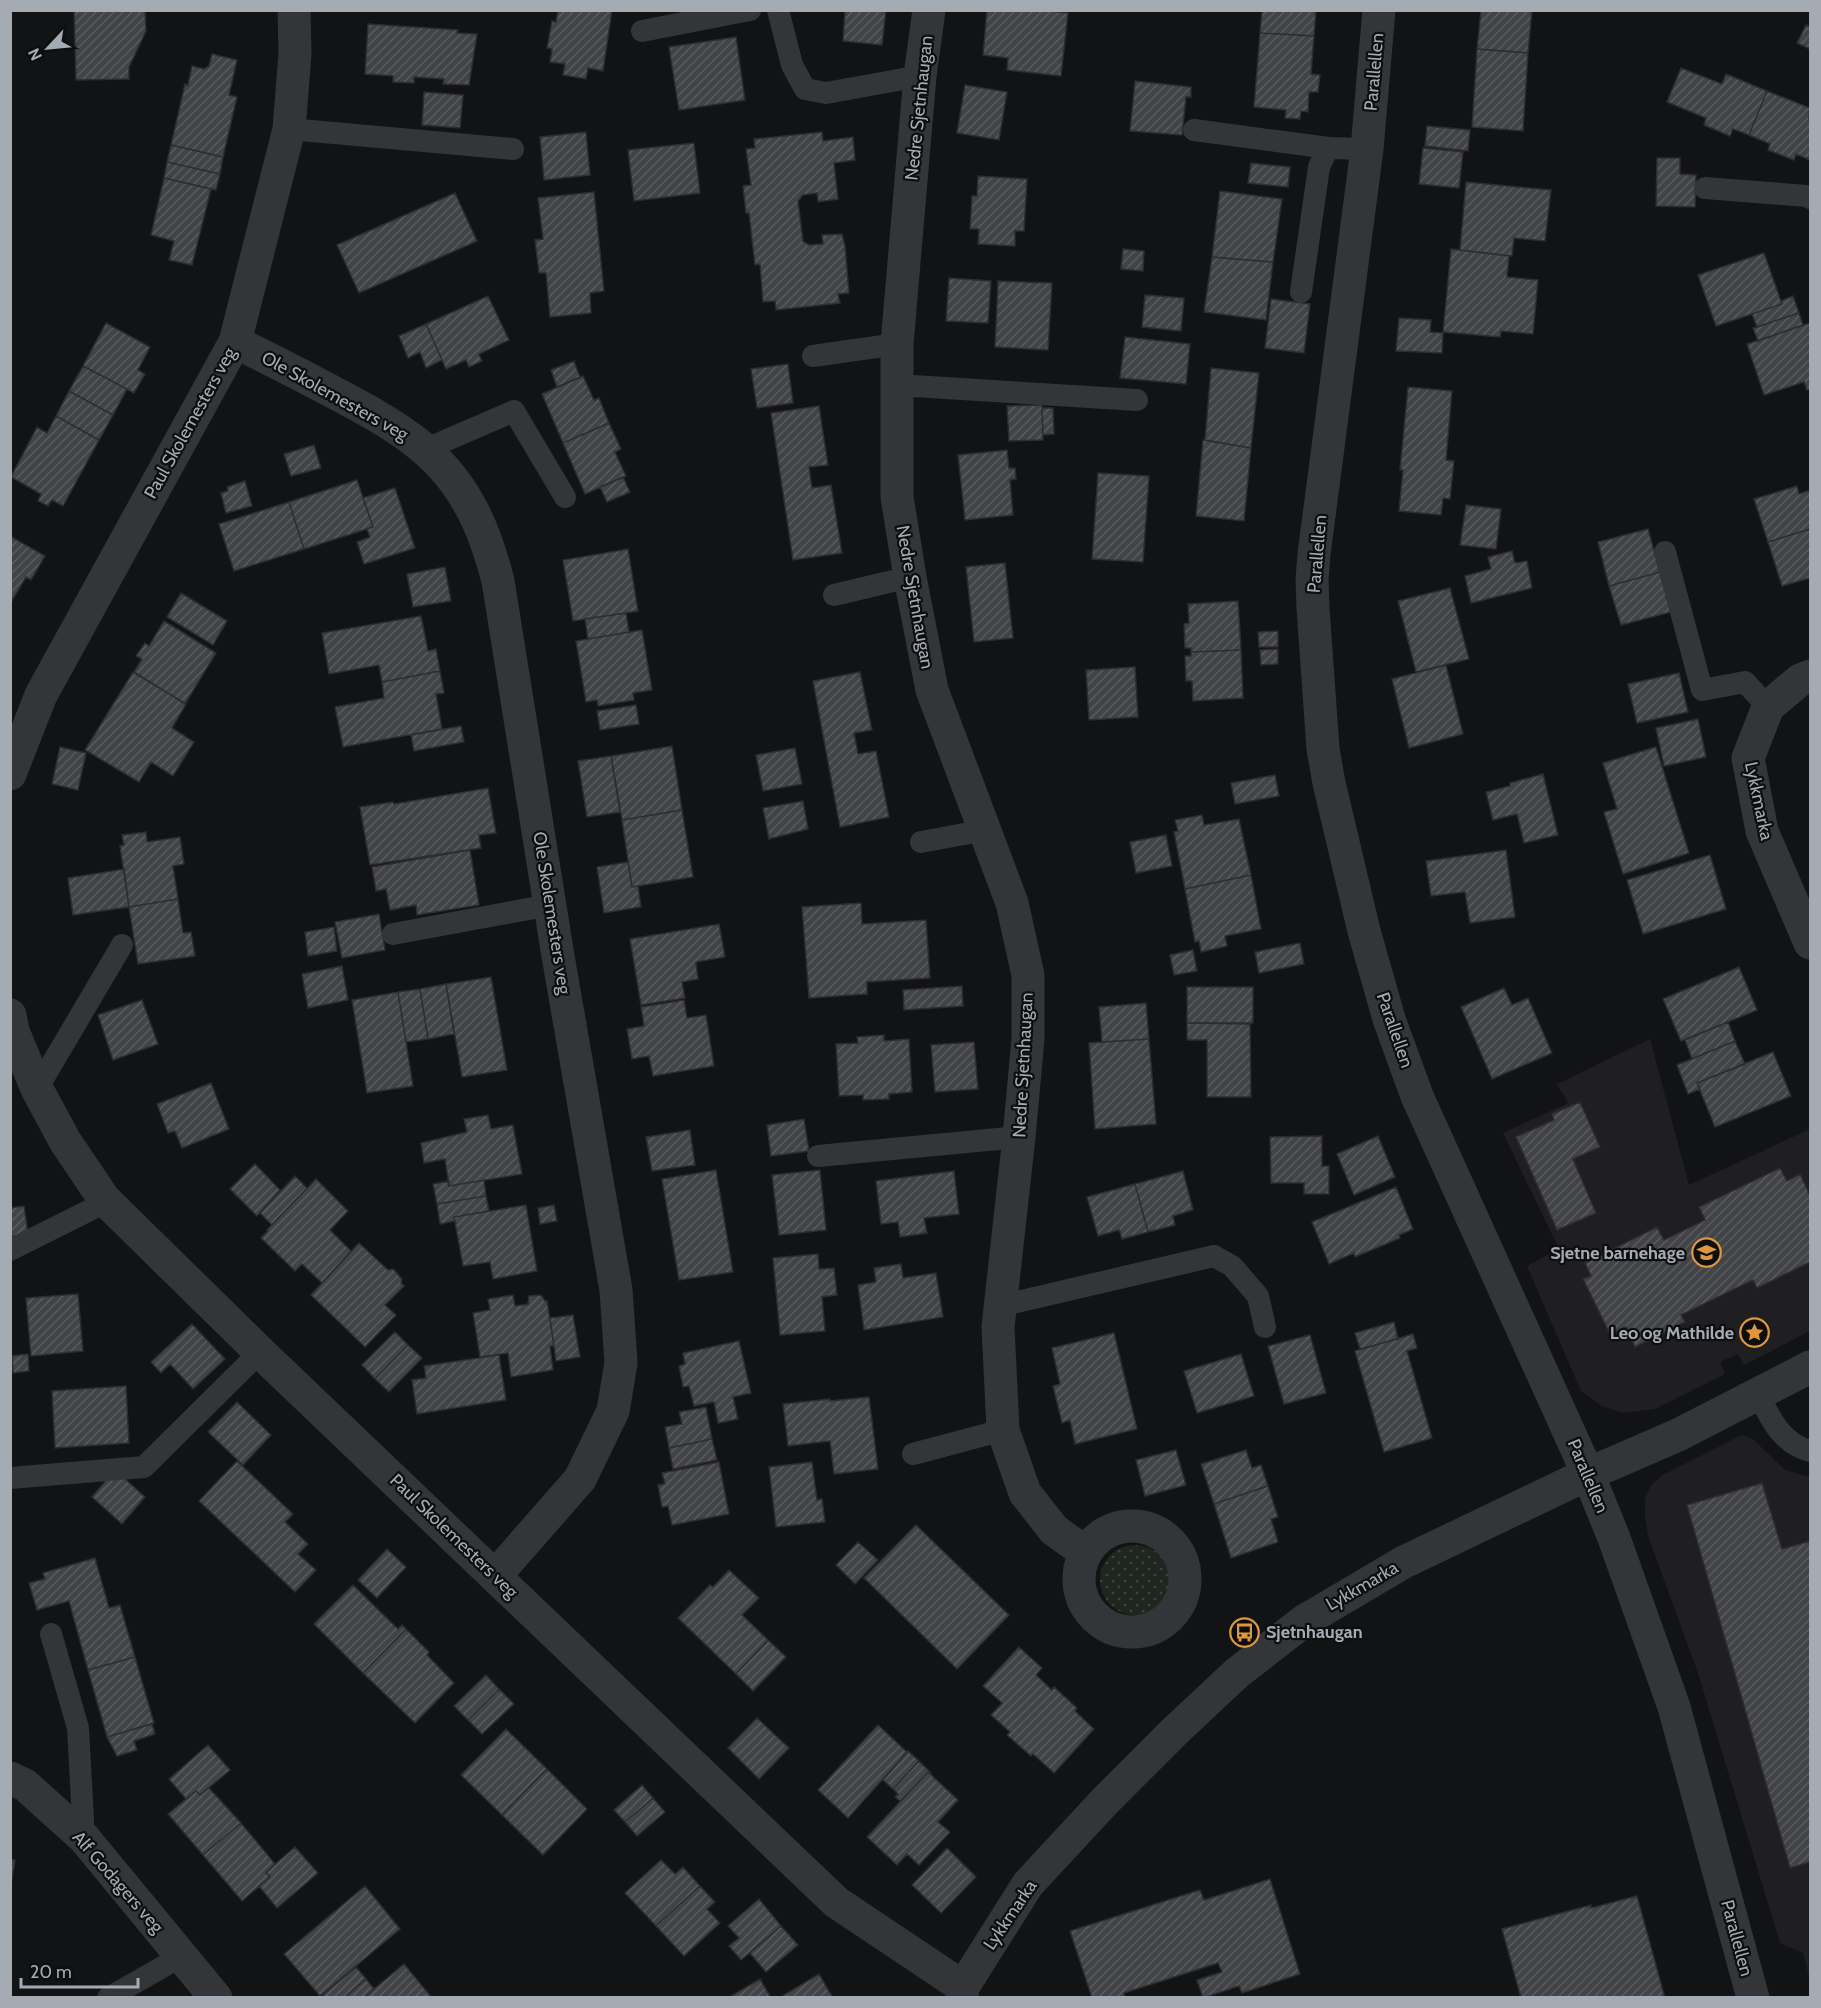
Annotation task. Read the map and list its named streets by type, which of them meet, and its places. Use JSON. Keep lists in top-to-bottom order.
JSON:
{
  "streets": {
    "street": [
      "Parallellen",
      "Nedre Sjetnhaugan",
      "Ole Skolemesters veg",
      "Paul Skolemesters veg",
      "Lykkmarka",
      "Alf Godagers veg"
    ]
  },
  "crossings": [
    ["Parallellen", "Lykkmarka"],
    ["Ole Skolemesters veg", "Paul Skolemesters veg"],
    ["Paul Skolemesters veg", "Lykkmarka"]
  ],
  "places": {
    "school or university": ["Sjetne barnehage"],
    "place": ["Leo og Mathilde"],
    "bus stop": ["Sjetnhaugan"]
  },
  "scale_bar": "20 m",
  "north": "bottom left"
}
